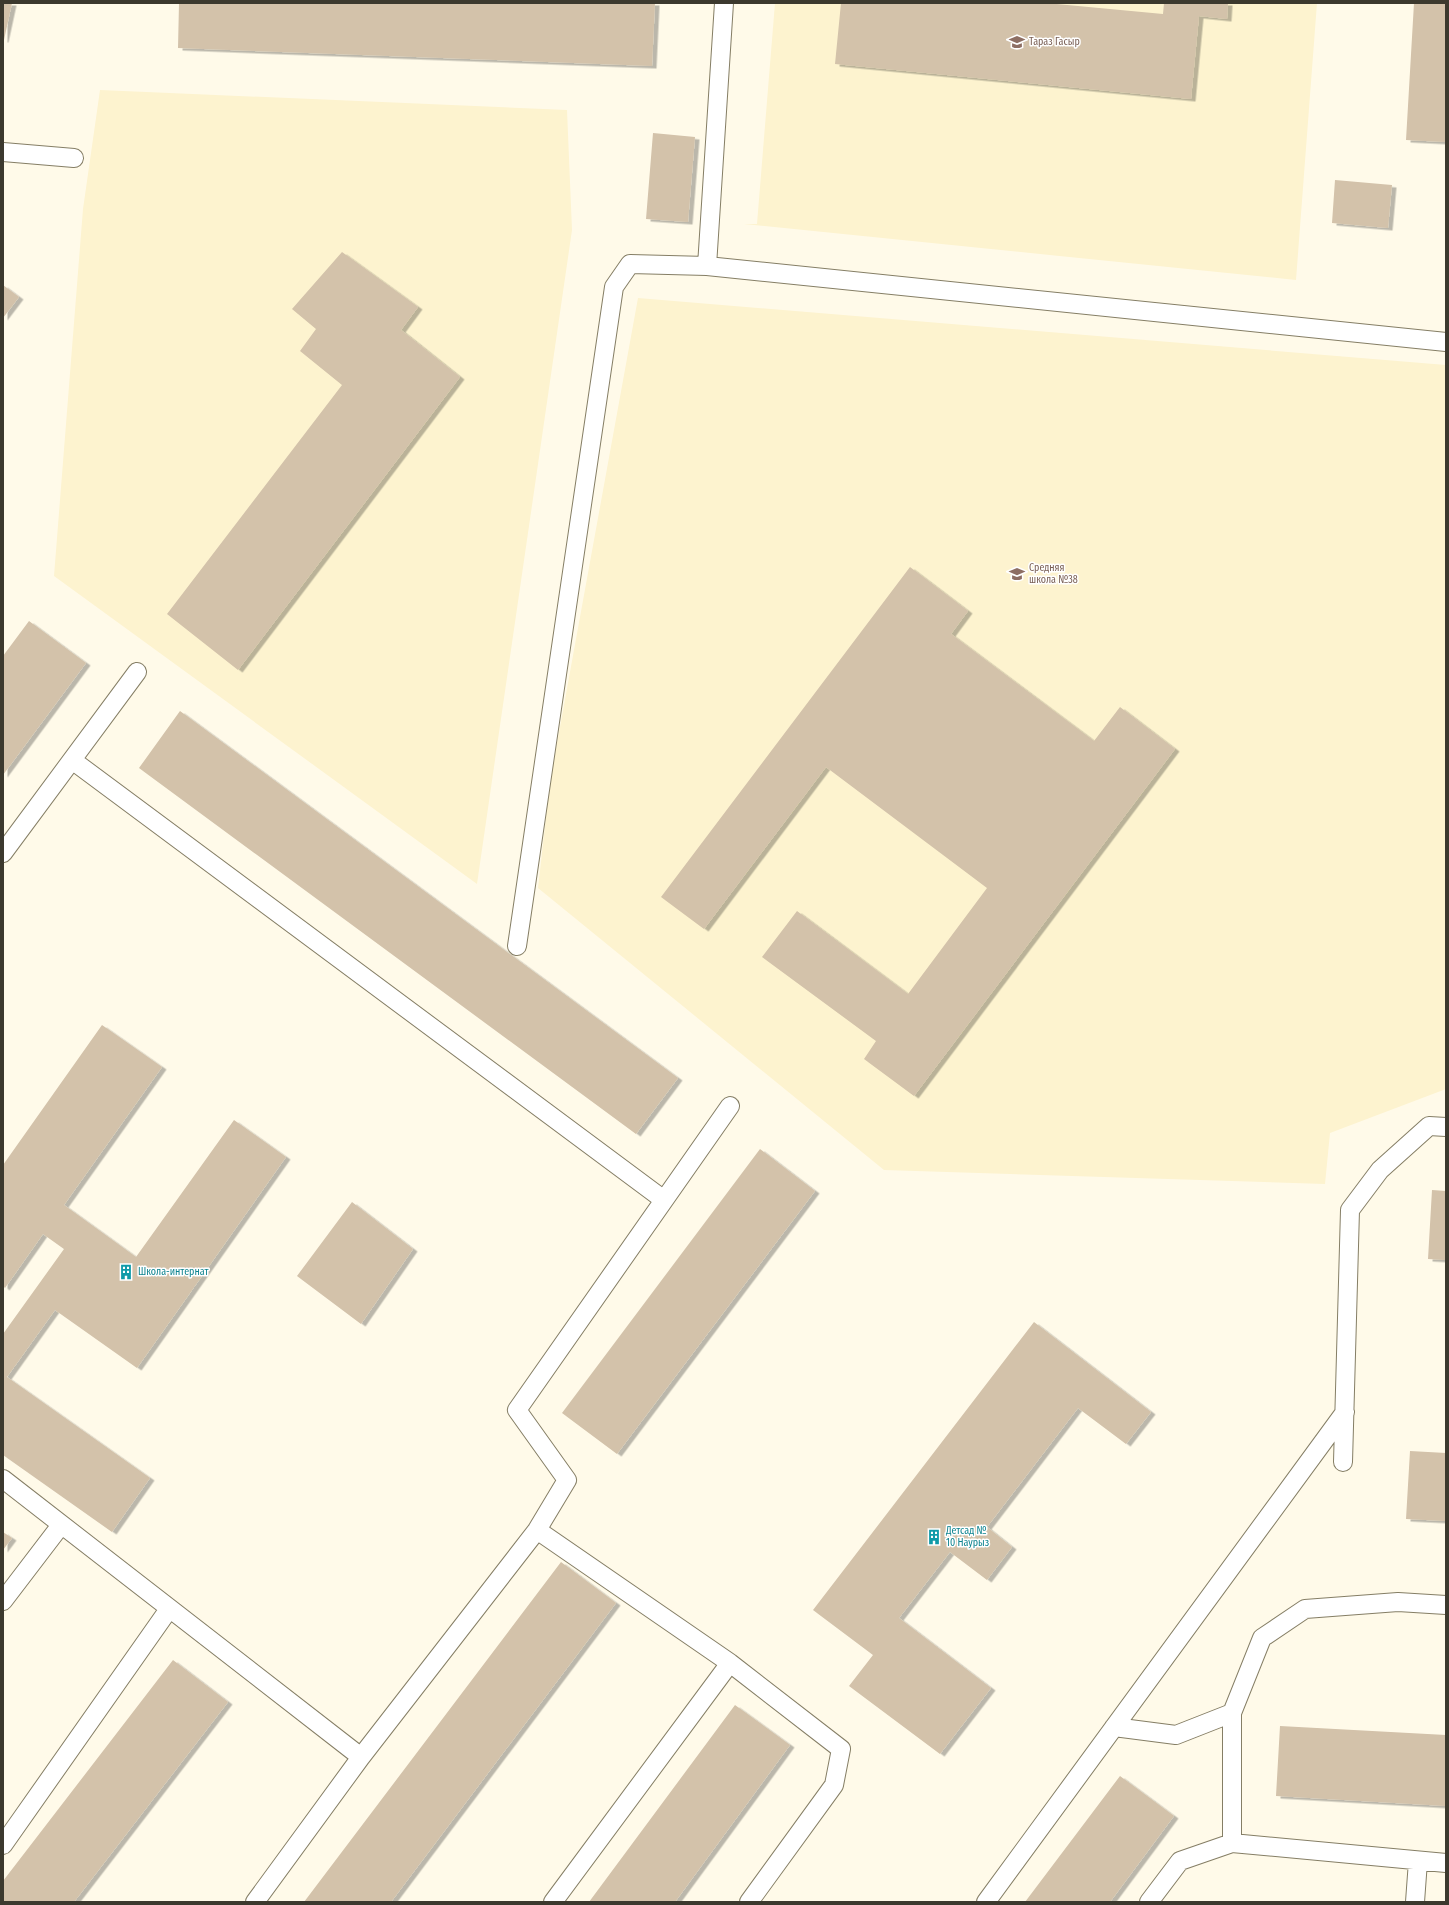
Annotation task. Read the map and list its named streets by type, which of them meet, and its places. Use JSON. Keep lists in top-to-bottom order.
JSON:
{
  "places": {
    "school or university": ["Тараз Гасыр", "Средняя школа №38"],
    "building": ["Школа-интернат", "Детсад № 10 Наурыз"]
  }
}
